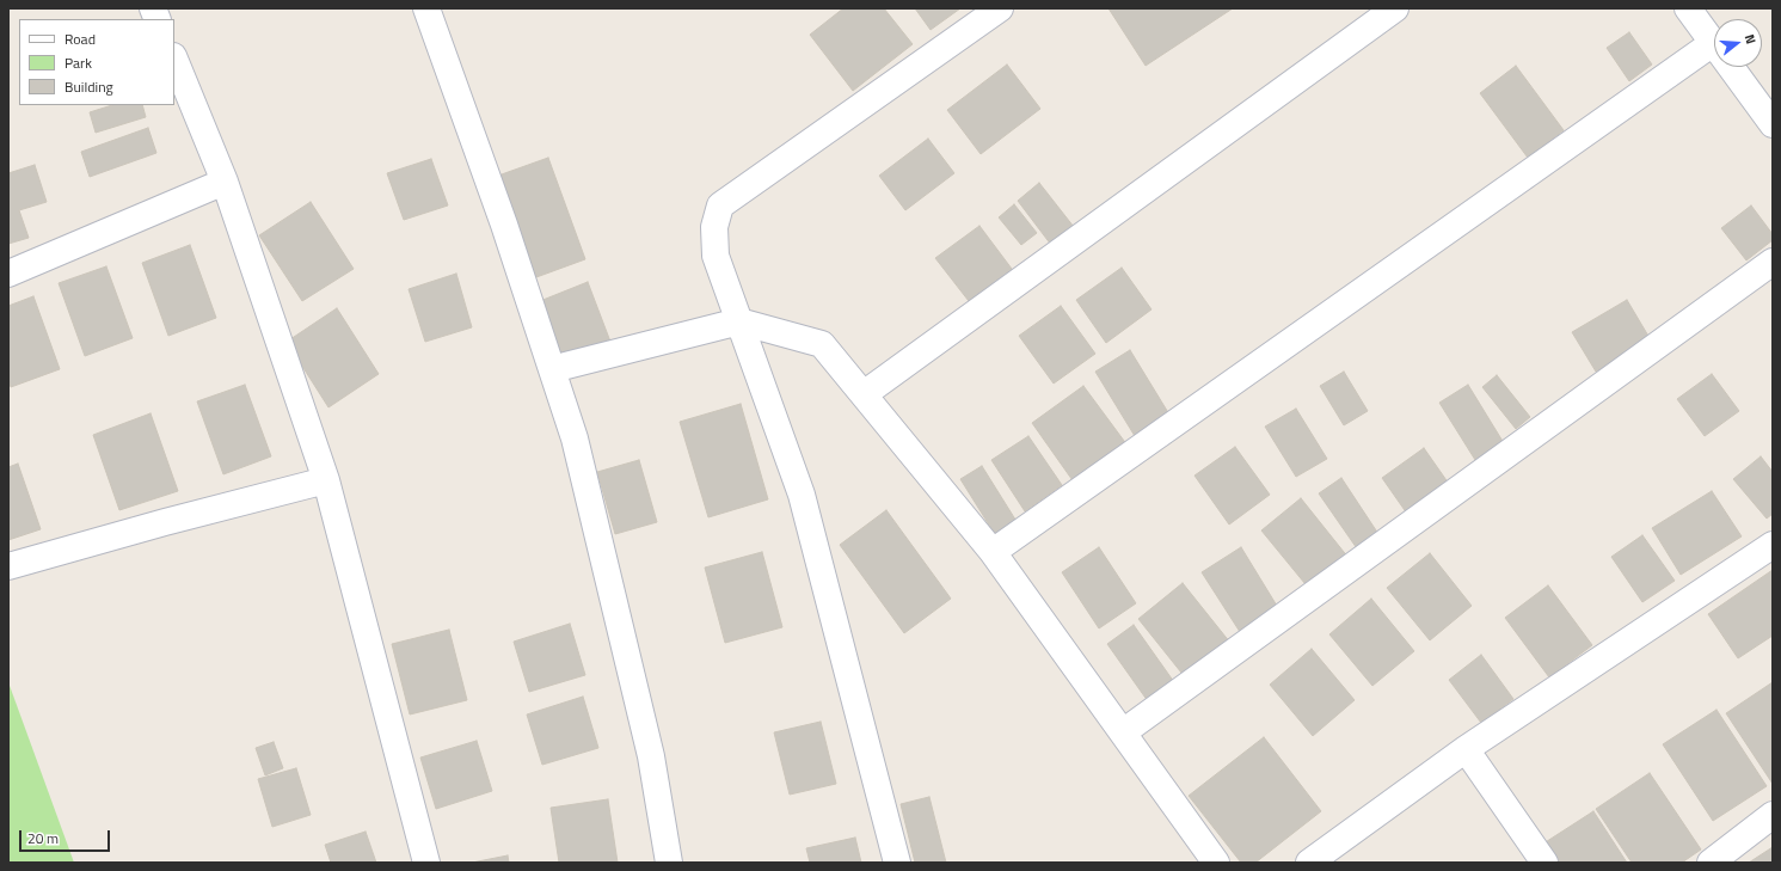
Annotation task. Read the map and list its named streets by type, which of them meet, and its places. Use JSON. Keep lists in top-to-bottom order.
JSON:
{
  "legend": ["Road", "Park", "Building"],
  "scale_bar": "20 m",
  "north": "right"
}
